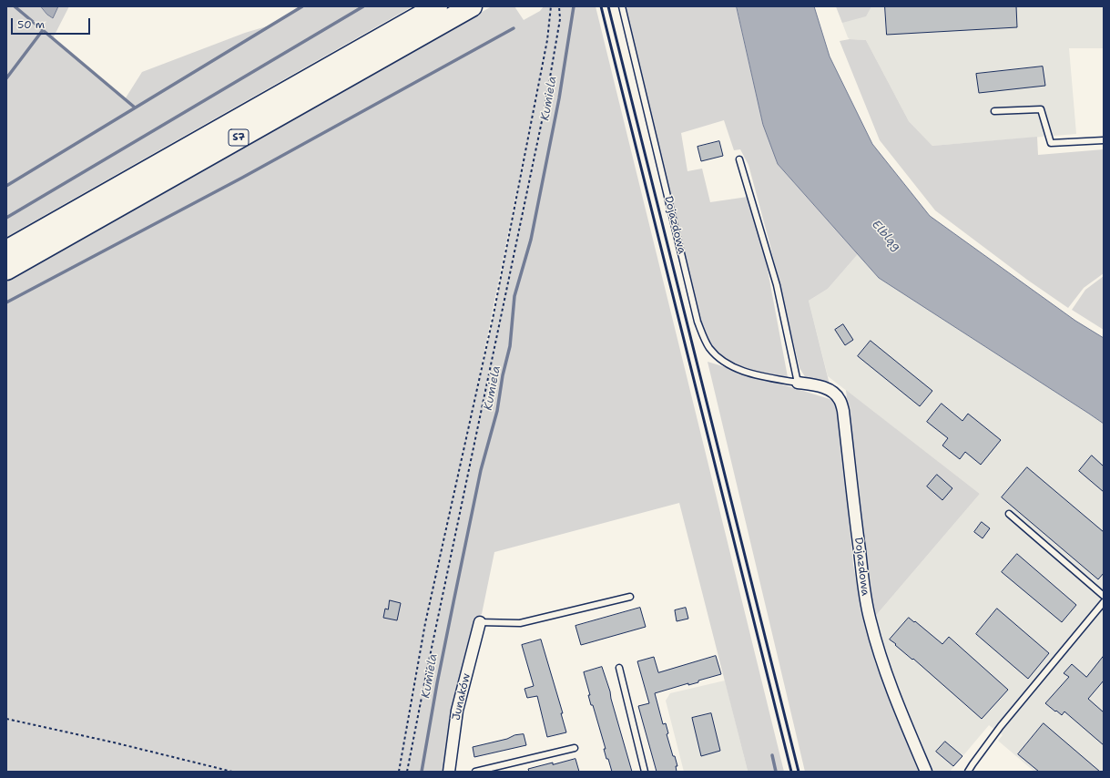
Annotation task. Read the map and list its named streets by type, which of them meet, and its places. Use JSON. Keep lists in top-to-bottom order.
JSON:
{
  "streets": {
    "highway": ["S7"],
    "street": ["Dojazdowa", "Junaków"]
  },
  "water": ["Kumiela", "Elbląg"],
  "scale_bar": "50 m"
}
